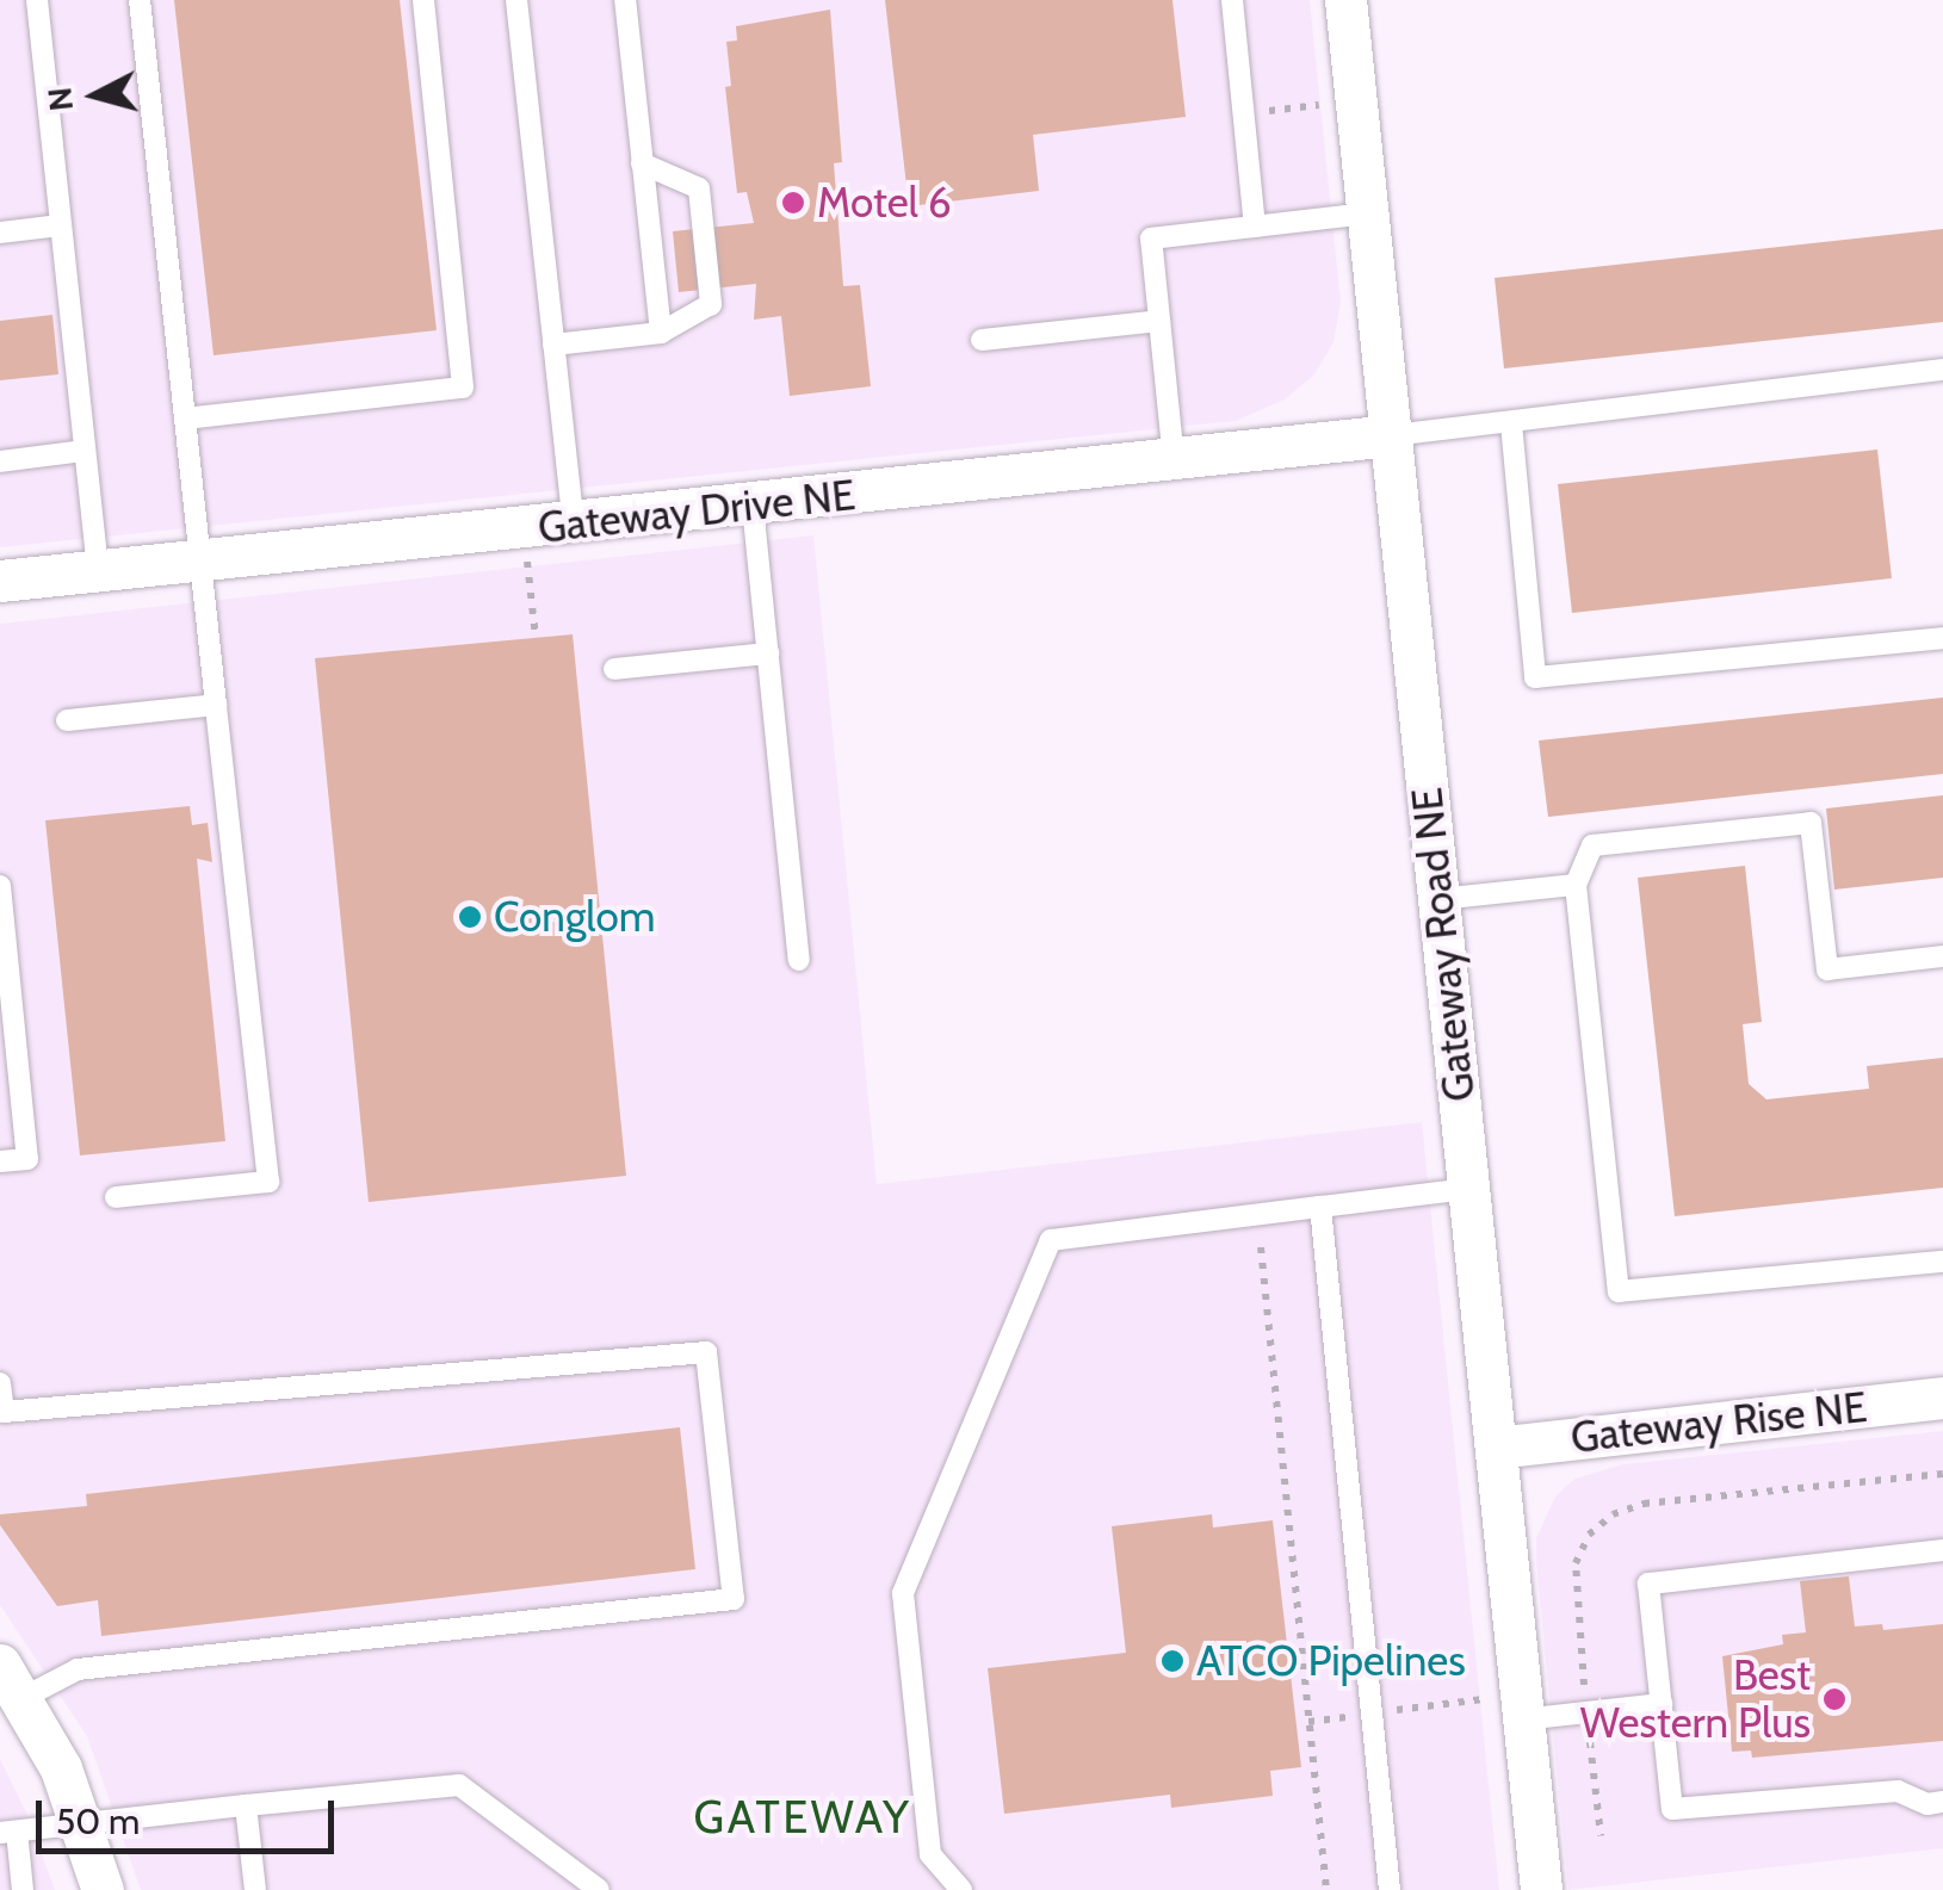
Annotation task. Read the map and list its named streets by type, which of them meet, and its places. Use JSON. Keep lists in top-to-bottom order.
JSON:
{
  "streets": {
    "street": ["Gateway Drive NE", "Gateway Road NE", "Gateway Rise NE"]
  },
  "crossings": [
    ["Gateway Drive NE", "Gateway Road NE"],
    ["Gateway Road NE", "Gateway Rise NE"]
  ],
  "districts": ["GATEWAY"],
  "places": [
    "Motel 6",
    "Conglom",
    "ATCO Pipelines",
    "Best Western Plus"
  ],
  "scale_bar": "50 m",
  "north": "left"
}
